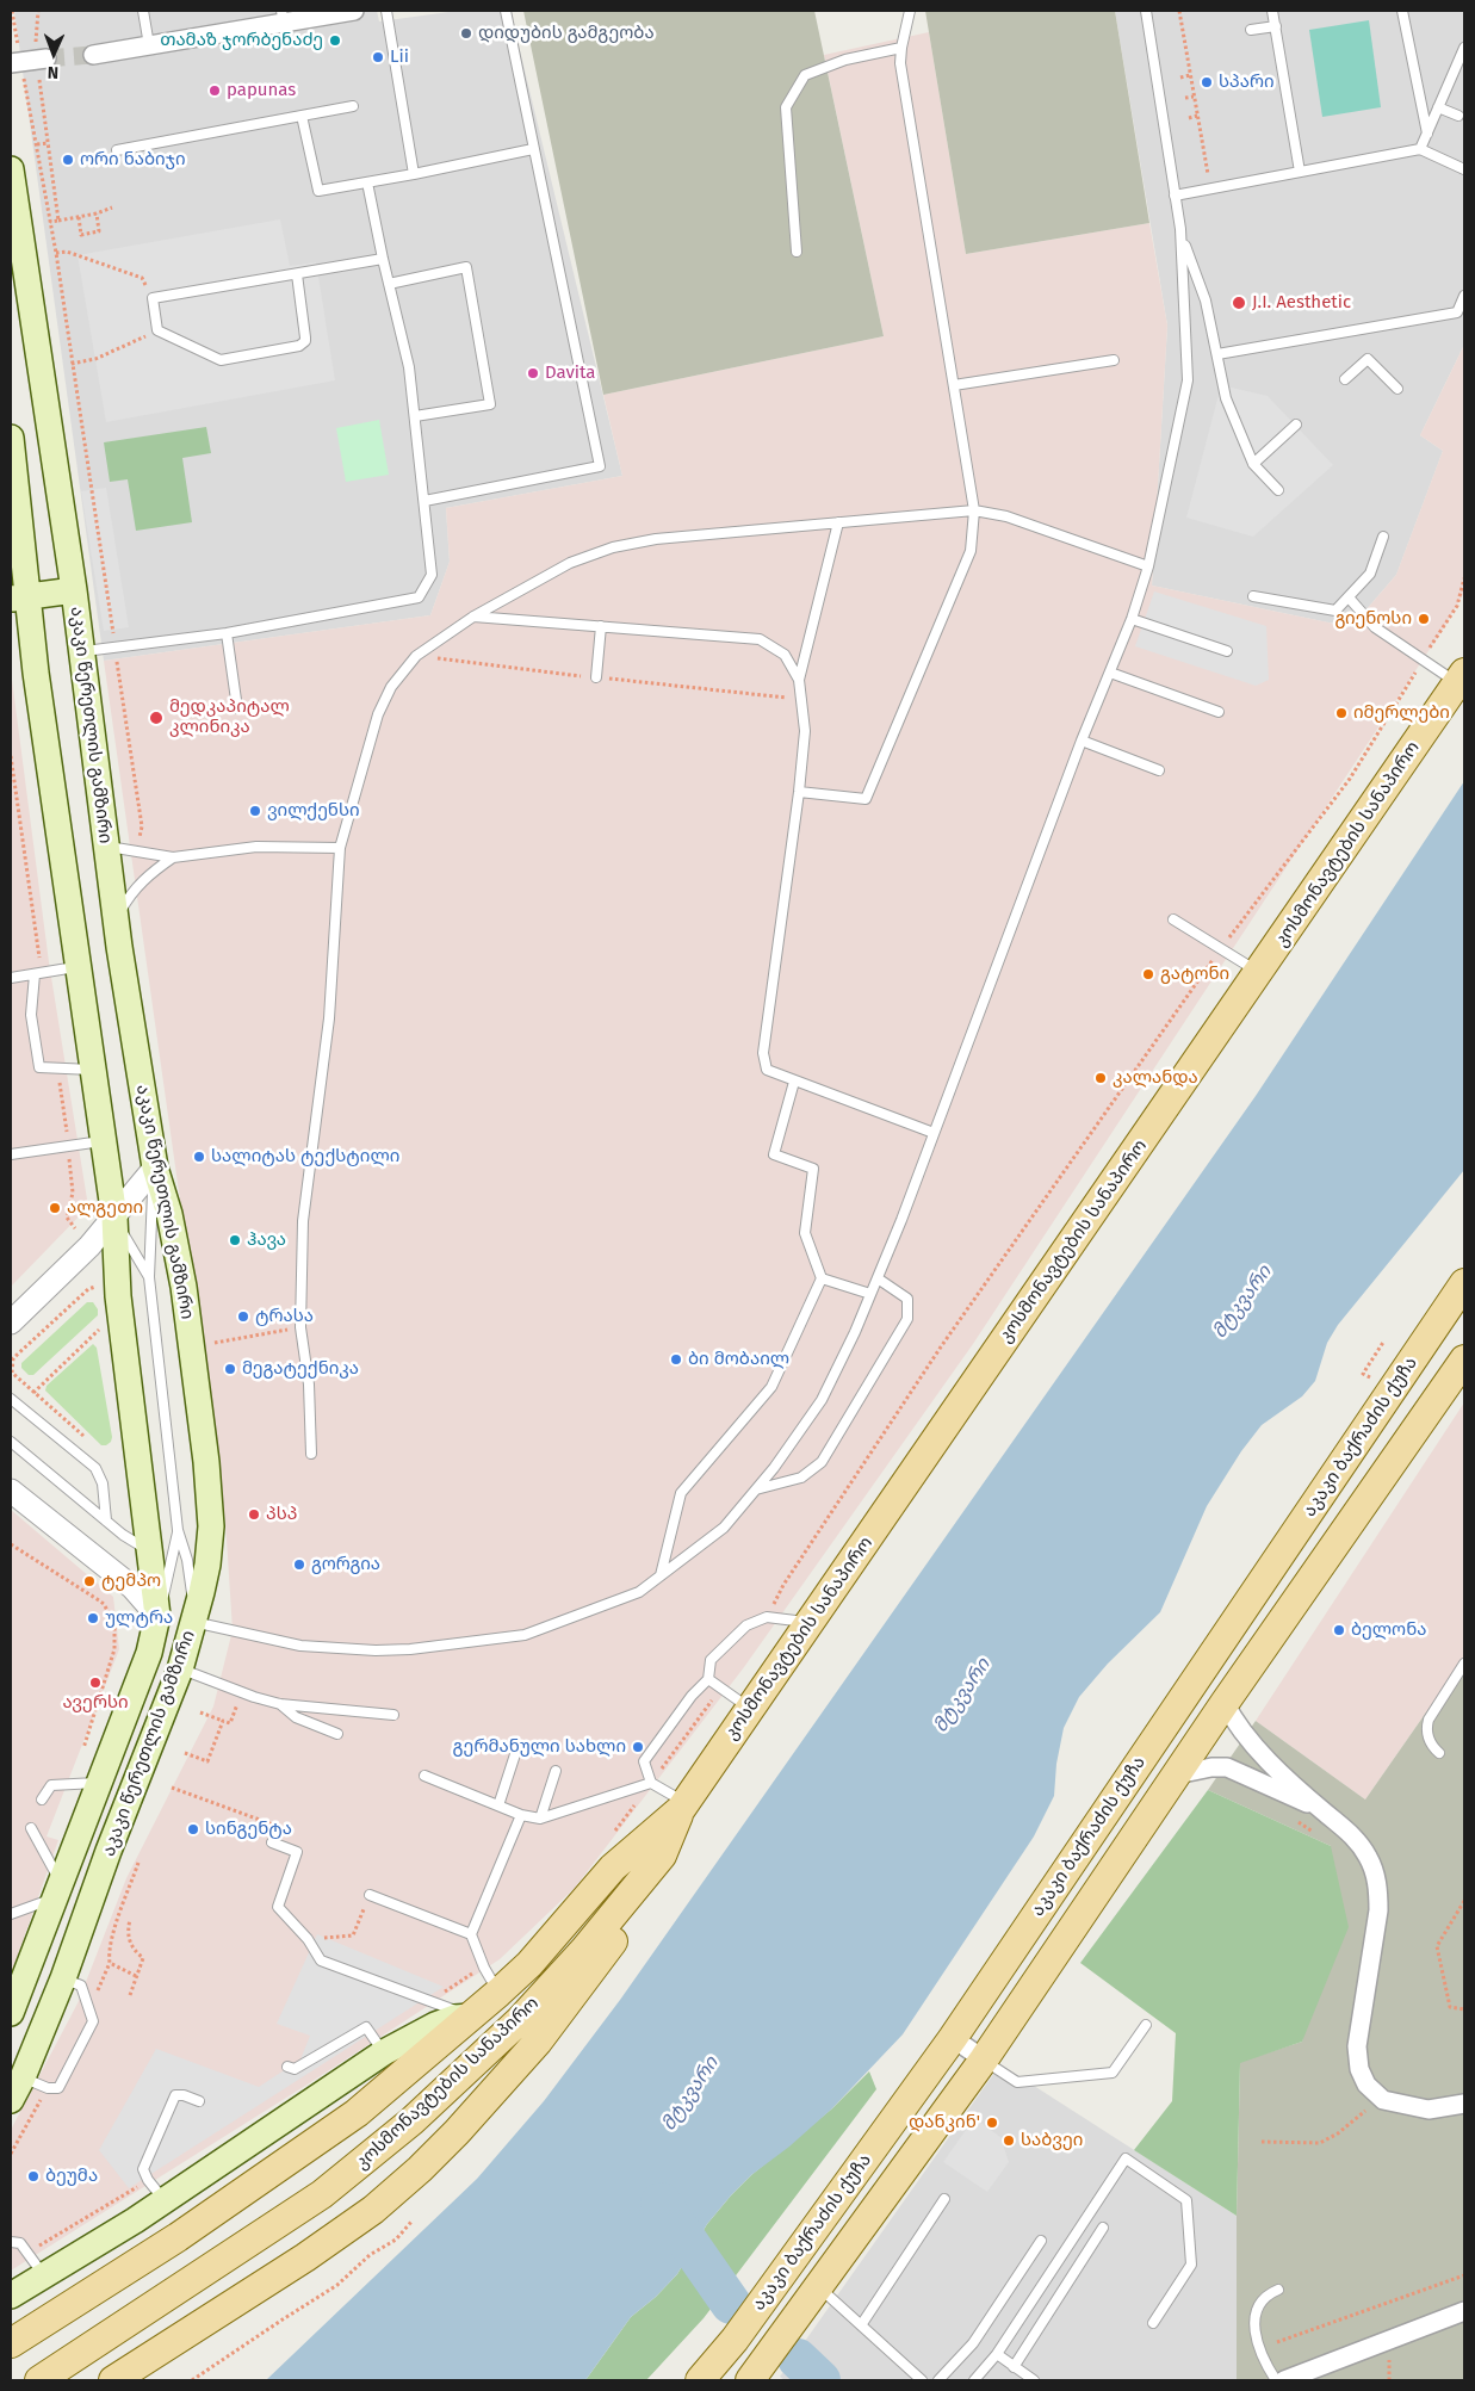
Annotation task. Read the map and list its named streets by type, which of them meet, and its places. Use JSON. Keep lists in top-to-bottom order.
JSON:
{
  "streets": {
    "main road": ["აკაკი წერეთლის გამზირი", "კოსმონავტების სანაპირო", "აკაკი ბაქრაძის ქუჩა"]
  },
  "water": ["მტკვარი"],
  "places": [
    "დიდუბის გამგეობა",
    "თამაზ ჯორბენაძე",
    "Lii",
    "სპარი",
    "papunas",
    "ორი ნაბიჯი",
    "J.I. Aesthetic",
    "Davita",
    "გიენოსი",
    "იმერლები",
    "მედკაპიტალ კლინიკა",
    "ვილქენსი",
    "გატონი",
    "კალანდა",
    "სალიტას ტექსტილი",
    "ალგეთი",
    "ჰავა",
    "ტრასა",
    "ბი მობაილ",
    "მეგატექნიკა",
    "პსპ",
    "გორგია",
    "ტემპო",
    "ულტრა",
    "ბელონა",
    "ავერსი",
    "გერმანული სახლი",
    "სინგენტა",
    "დანკინ'",
    "საბვეი",
    "ბეუმა"
  ],
  "north": "bottom"
}
